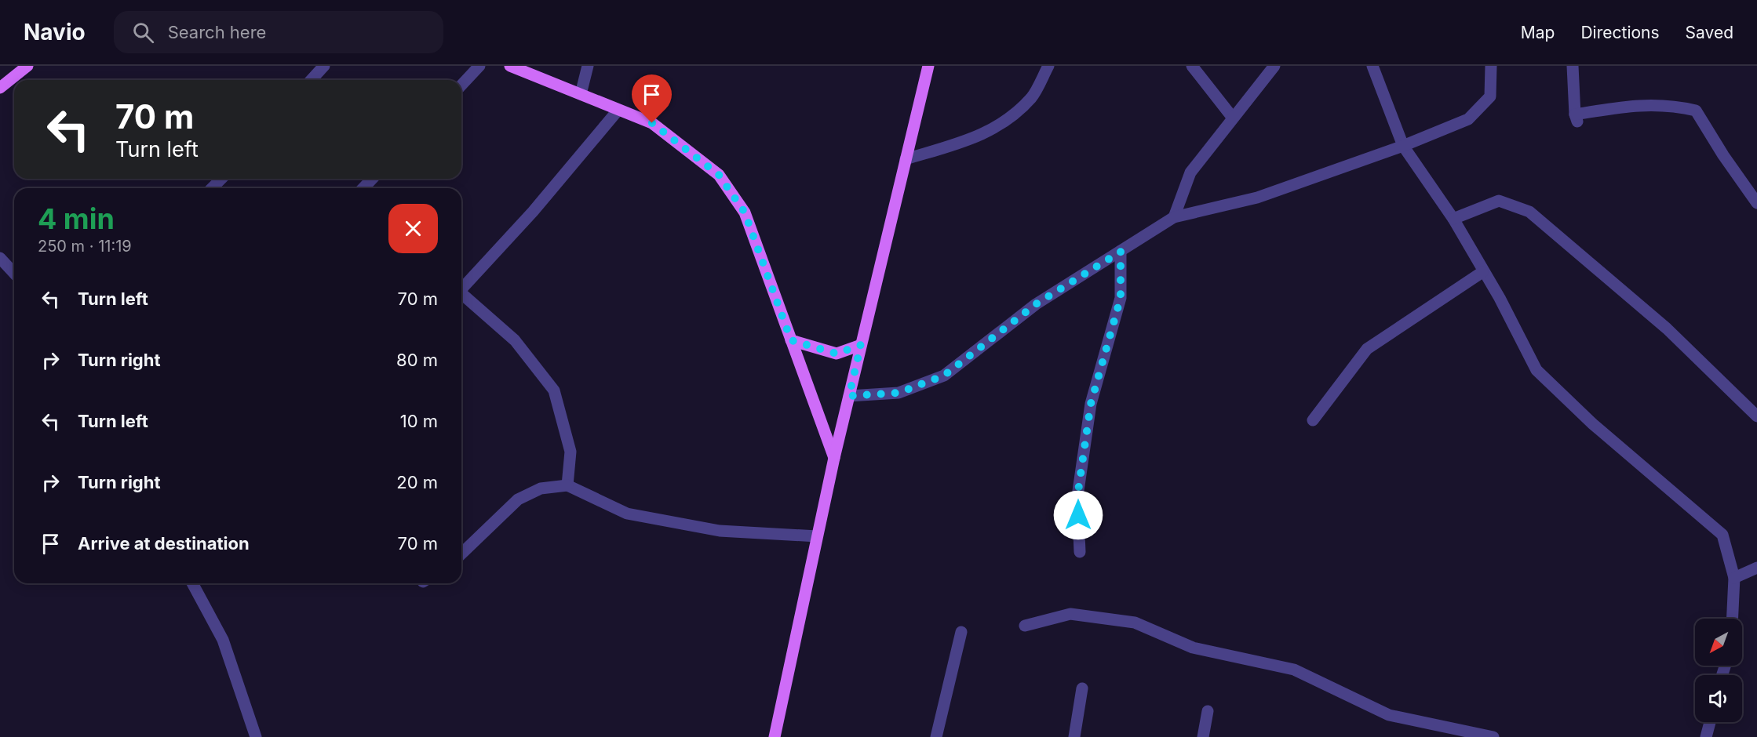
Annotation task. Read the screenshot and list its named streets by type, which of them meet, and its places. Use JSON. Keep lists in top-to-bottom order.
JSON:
{
  "north": "bottom left",
  "page": {
    "header": "Navio",
    "search": "Search here",
    "nav": ["Map", "Directions", "Saved"],
    "turn": ["70 m", "Turn left"],
    "heading": ["4 min", "250 m · 11:19"],
    "list": [
      {
        "name": "Turn left",
        "value": "70 m"
      },
      {
        "name": "Turn right",
        "value": "80 m"
      },
      {
        "name": "Turn left",
        "value": "10 m"
      },
      {
        "name": "Turn right",
        "value": "20 m"
      },
      {
        "name": "Arrive at destination",
        "value": "70 m"
      }
    ]
  }
}
